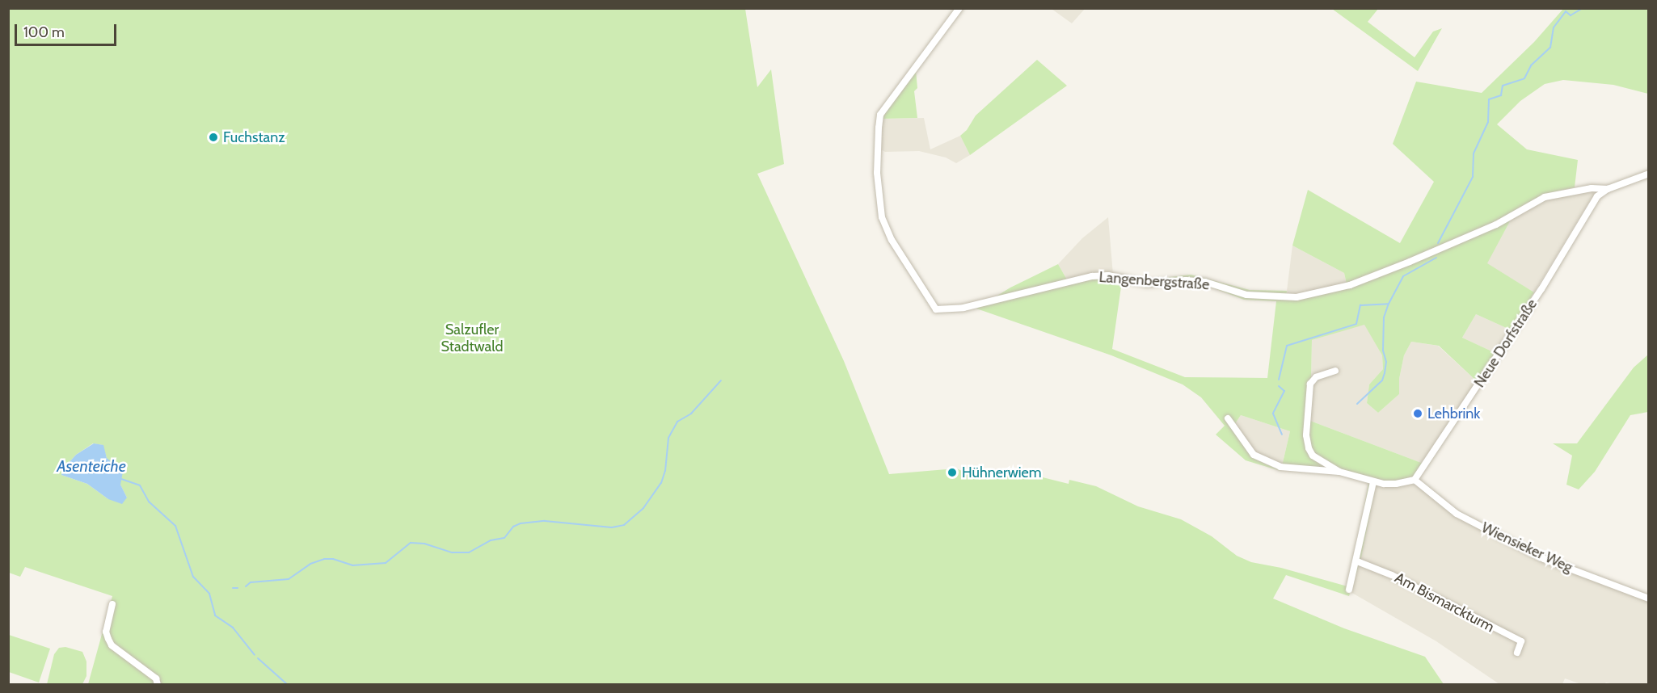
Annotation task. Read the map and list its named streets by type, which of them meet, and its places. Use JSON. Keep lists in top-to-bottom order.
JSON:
{
  "streets": {
    "street": [
      "Langenbergstraße",
      "Neue Dorfstraße",
      "Wiensieker Weg",
      "Am Bismarckturm"
    ]
  },
  "crossings": [
    ["Langenbergstraße", "Neue Dorfstraße"],
    ["Neue Dorfstraße", "Wiensieker Weg"]
  ],
  "water": ["Asenteiche"],
  "parks": ["Salzufler Stadtwald"],
  "places": ["Fuchstanz", "Lehbrink", "Hühnerwiem"],
  "scale_bar": "100 m"
}
